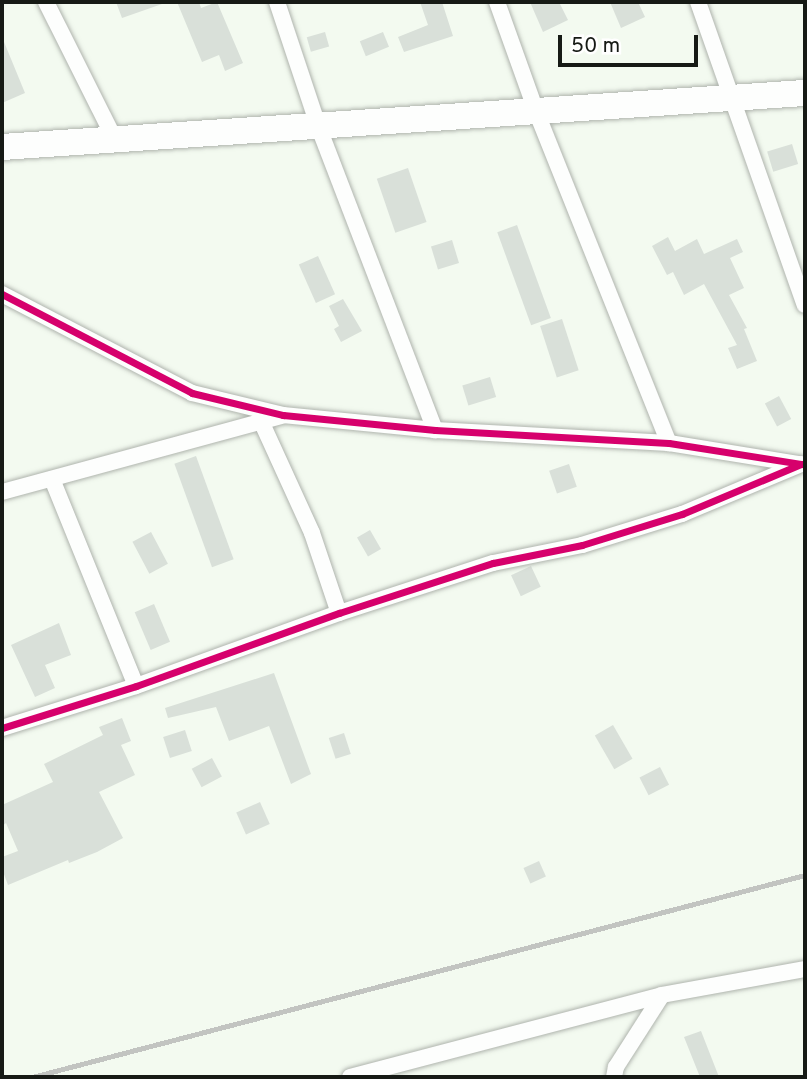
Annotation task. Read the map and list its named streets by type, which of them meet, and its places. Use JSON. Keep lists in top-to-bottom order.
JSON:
{
  "scale_bar": "50 m"
}
